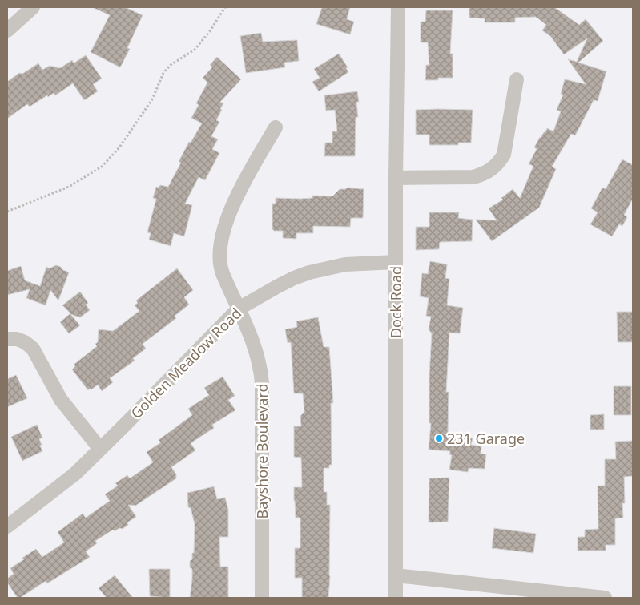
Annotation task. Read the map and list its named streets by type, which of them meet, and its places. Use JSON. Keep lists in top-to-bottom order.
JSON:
{
  "streets": {
    "street": ["Dock Road", "Golden Meadow Road", "Bayshore Boulevard"]
  },
  "crossings": [
    ["Dock Road", "Golden Meadow Road"],
    ["Golden Meadow Road", "Bayshore Boulevard"]
  ],
  "places": ["231 Garage"]
}
